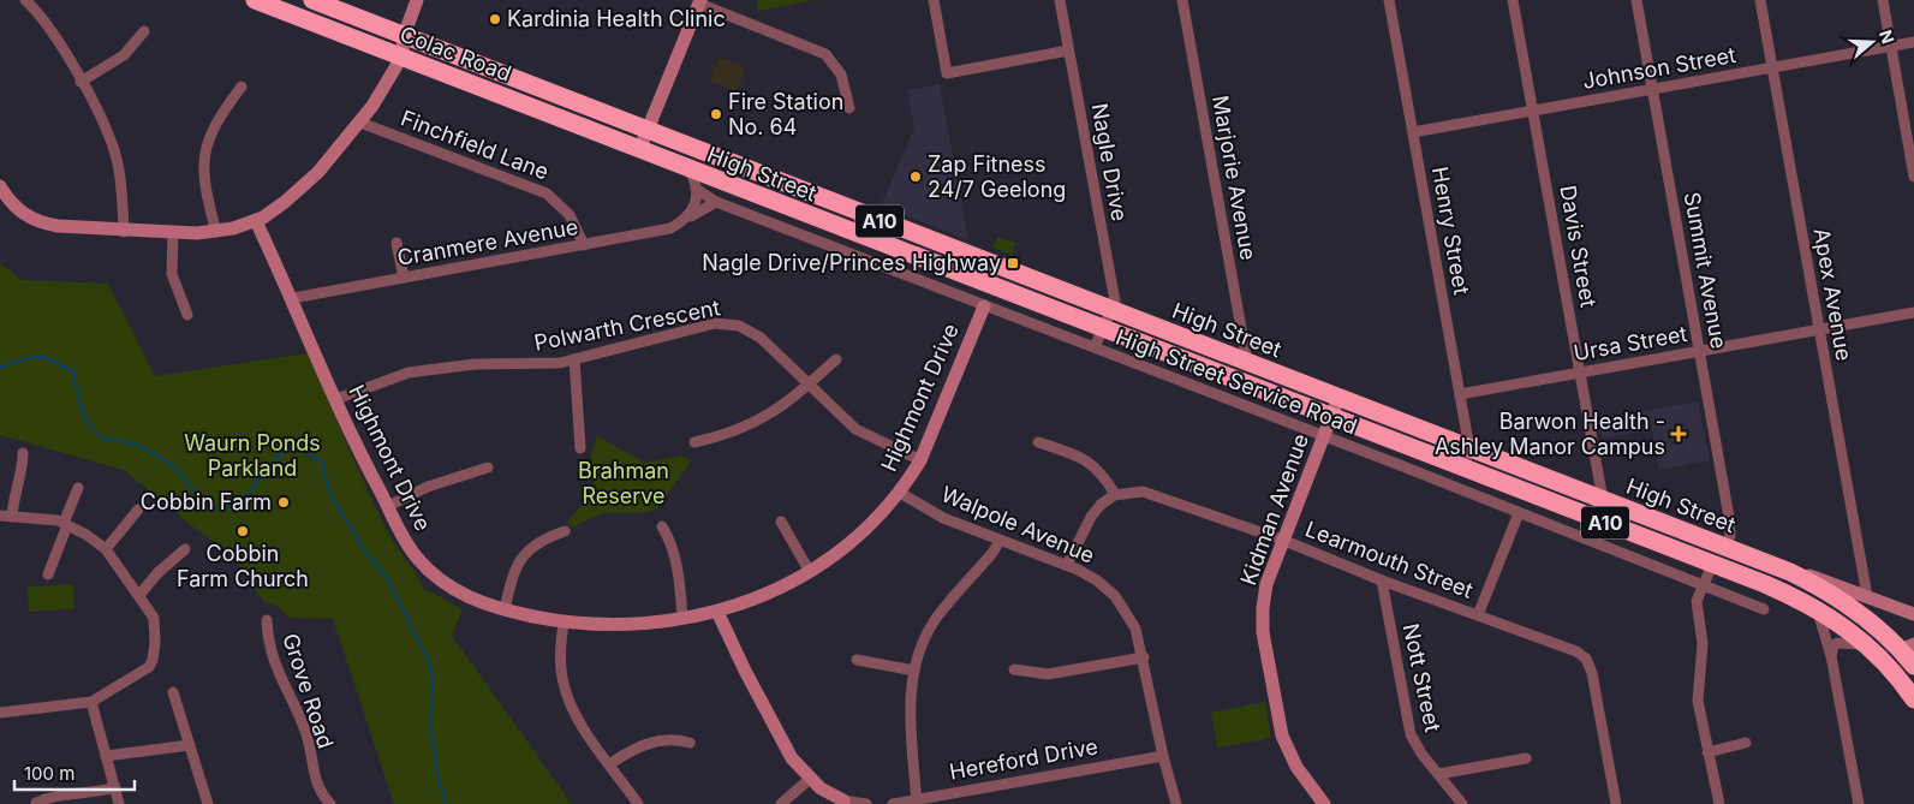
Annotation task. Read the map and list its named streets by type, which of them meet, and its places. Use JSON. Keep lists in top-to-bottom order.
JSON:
{
  "streets": {
    "highway": ["Colac Road", "High Street", "A10"],
    "street": [
      "Johnson Street",
      "Finchfield Lane",
      "Nagle Drive",
      "Marjorie Avenue",
      "Henry Street",
      "Cranmere Avenue",
      "Davis Street",
      "Summit Avenue",
      "Apex Avenue",
      "Polwarth Crescent",
      "Ursa Street",
      "High Street Service Road",
      "Highmont Drive",
      "Kidman Avenue",
      "Walpole Avenue",
      "Learmouth Street",
      "Nott Street",
      "Grove Road",
      "Hereford Drive"
    ]
  },
  "crossings": [
    ["Colac Road", "High Street"],
    ["Johnson Street", "Henry Street"],
    ["Johnson Street", "Davis Street"],
    ["Johnson Street", "Summit Avenue"],
    ["Johnson Street", "Apex Avenue"],
    ["Finchfield Lane", "Cranmere Avenue"],
    ["Nagle Drive", "High Street"],
    ["High Street", "Marjorie Avenue"],
    ["High Street", "A10"],
    ["High Street", "Henry Street"],
    ["High Street", "Davis Street"],
    ["High Street", "Summit Avenue"],
    ["High Street", "Apex Avenue"],
    ["High Street", "Kidman Avenue"],
    ["Henry Street", "Ursa Street"],
    ["Cranmere Avenue", "High Street Service Road"],
    ["Cranmere Avenue", "Highmont Drive"],
    ["Davis Street", "Ursa Street"],
    ["Summit Avenue", "Ursa Street"],
    ["Apex Avenue", "Ursa Street"],
    ["Polwarth Crescent", "Highmont Drive"],
    ["High Street Service Road", "Highmont Drive"],
    ["High Street Service Road", "Kidman Avenue"],
    ["Highmont Drive", "Walpole Avenue"],
    ["Kidman Avenue", "Learmouth Street"],
    ["Walpole Avenue", "Hereford Drive"],
    ["Learmouth Street", "Nott Street"]
  ],
  "parks": ["Waurn Ponds Parkland", "Brahman Reserve"],
  "places": {
    "other": [
      "Kardinia Health Clinic",
      "Fire Station No. 64",
      "Zap Fitness 24/7 Geelong",
      "Cobbin Farm",
      "Cobbin Farm Church"
    ],
    "transit": ["Nagle Drive/Princes Highway"],
    "health": ["Barwon Health - Ashley Manor Campus"]
  },
  "scale_bar": "100 m",
  "north": "right"
}
